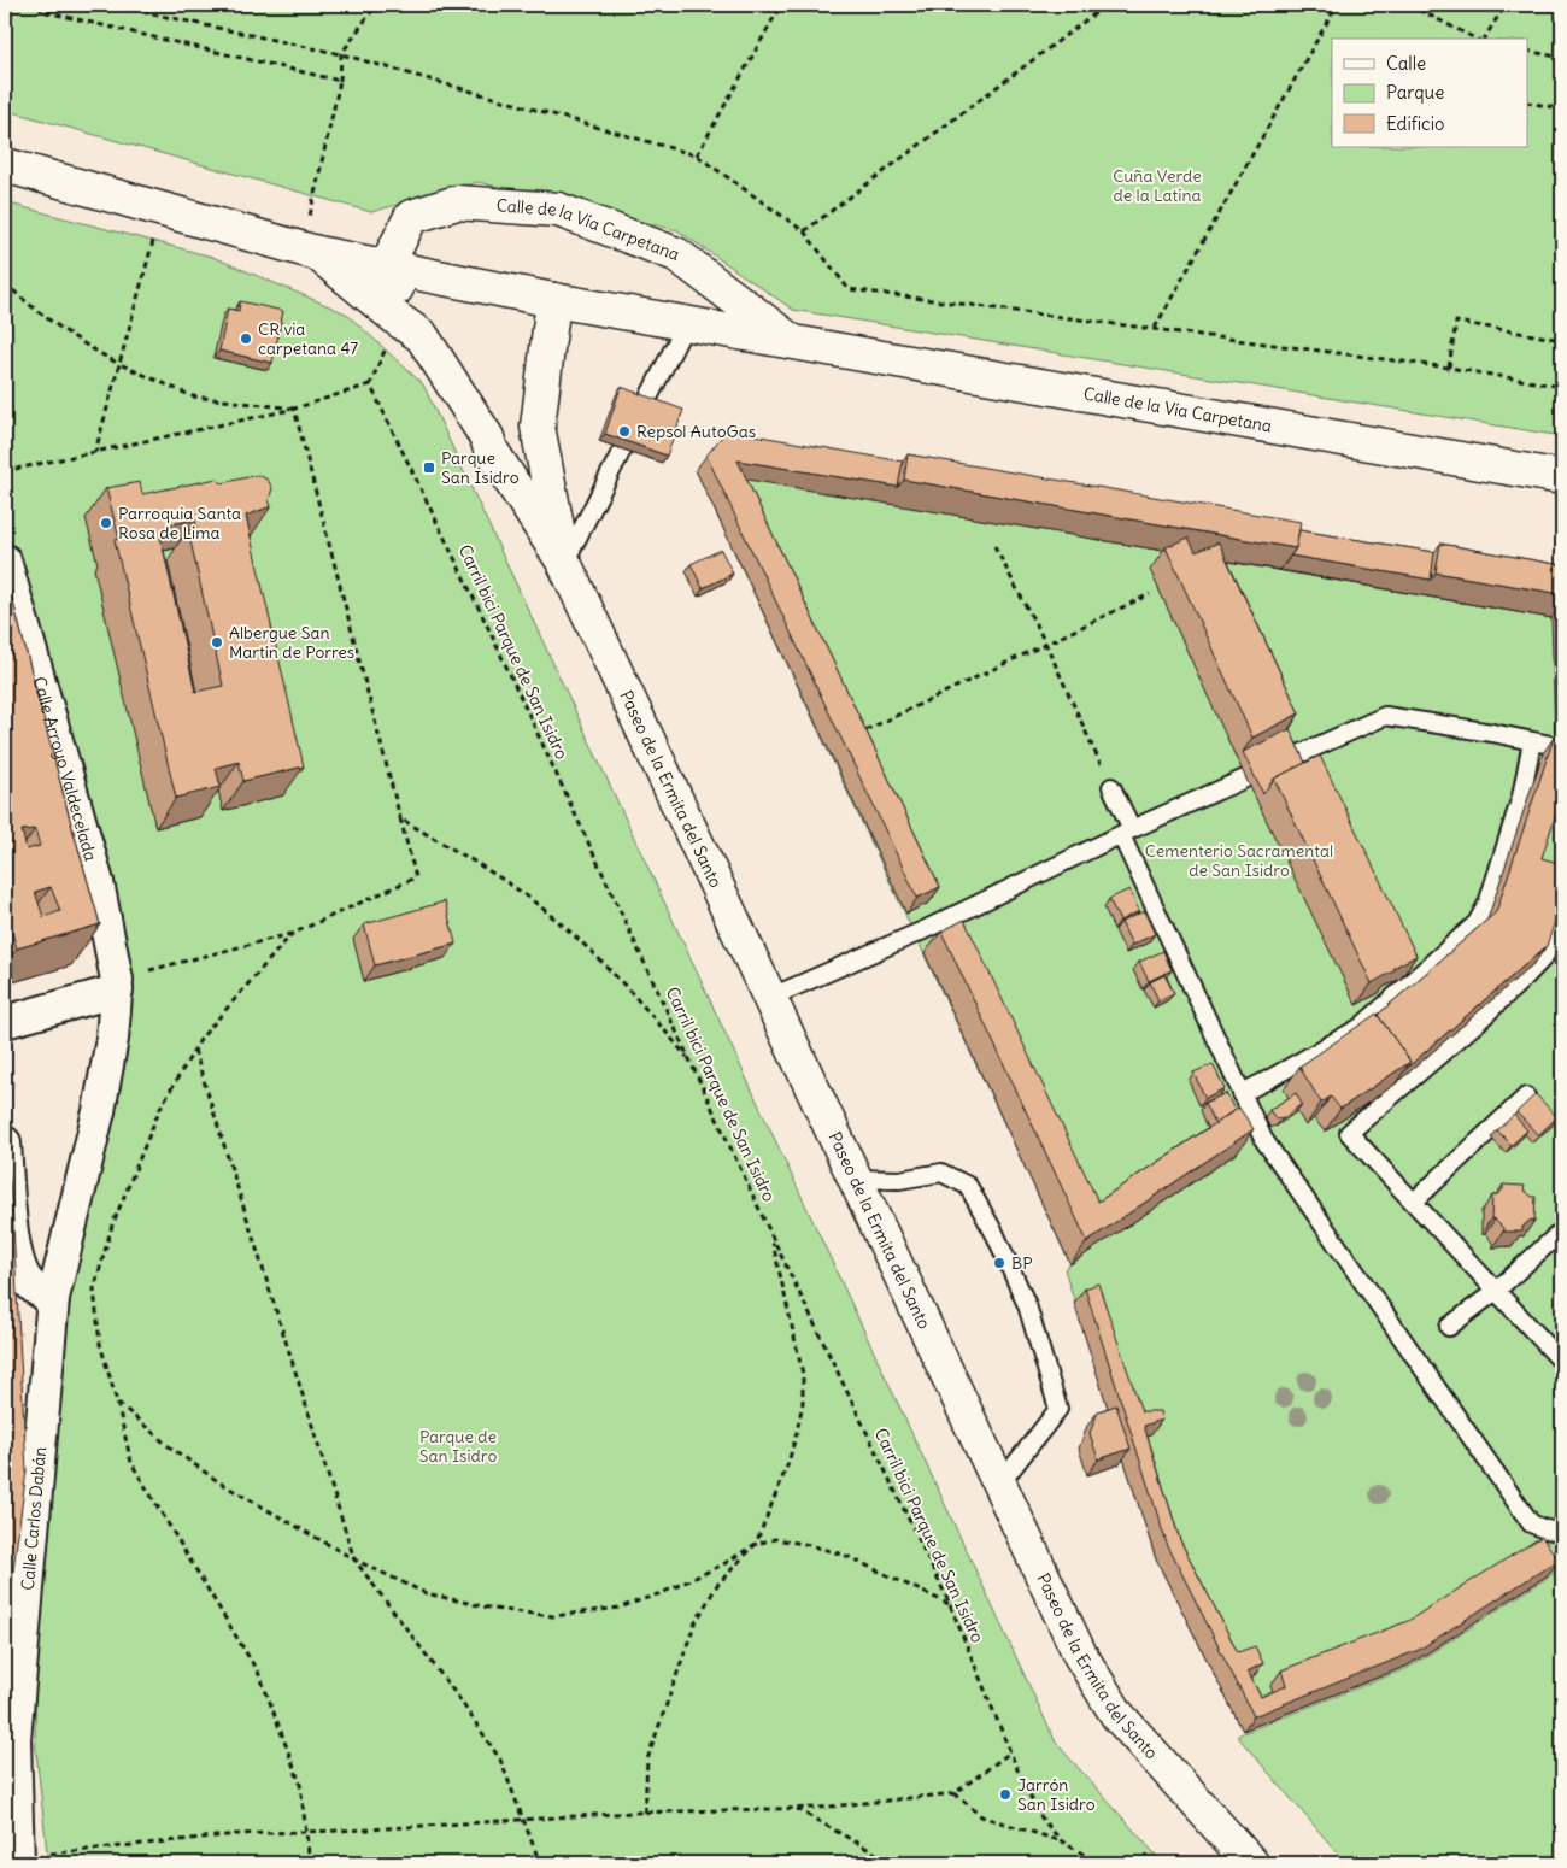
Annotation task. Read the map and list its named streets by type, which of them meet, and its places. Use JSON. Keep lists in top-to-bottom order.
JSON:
{
  "streets": {
    "street": [
      "Calle de la Vía Carpetana",
      "Calle Arroyo Valdecelada",
      "Paseo de la Ermita del Santo",
      "Calle Carlos Dabán"
    ],
    "path": ["Carril bici Parque de San Isidro"]
  },
  "crossings": [
    ["Calle de la Vía Carpetana", "Paseo de la Ermita del Santo"],
    ["Calle Arroyo Valdecelada", "Calle Carlos Dabán"]
  ],
  "parks": ["Cuña Verde de la Latina", "Cementerio Sacramental de San Isidro", "Parque de San Isidro"],
  "places": {
    "other": [
      "CR via carpetana 47",
      "Repsol AutoGas",
      "Parroquia Santa Rosa de Lima",
      "Albergue San Martín de Porres",
      "BP",
      "Jarrón San Isidro"
    ],
    "transit": ["Parque San Isidro"]
  },
  "legend": ["Calle", "Parque", "Edificio"]
}
